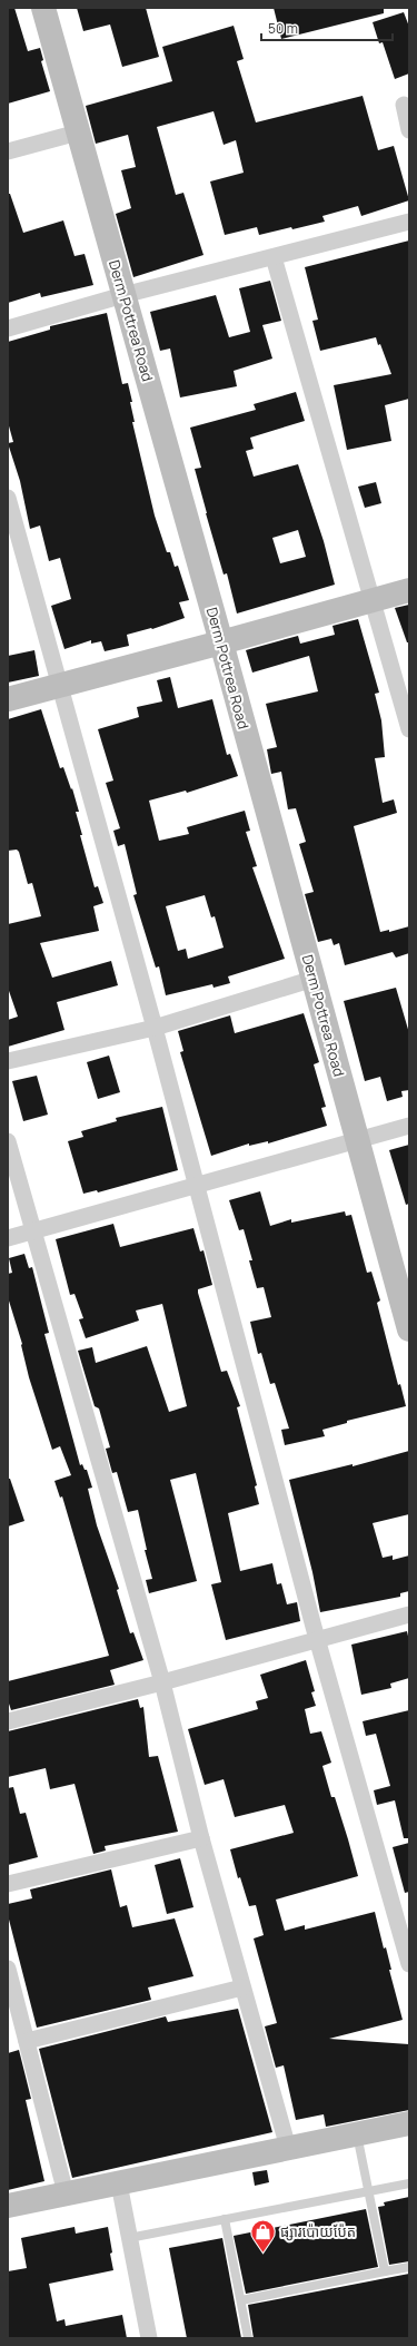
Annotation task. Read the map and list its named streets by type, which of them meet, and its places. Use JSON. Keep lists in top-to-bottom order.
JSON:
{
  "streets": {
    "street": ["Derm Pottrea Road"]
  },
  "places": {
    "shop": ["ផ្សារប៉ោយប៉ែត"]
  },
  "scale_bar": "50 m"
}
